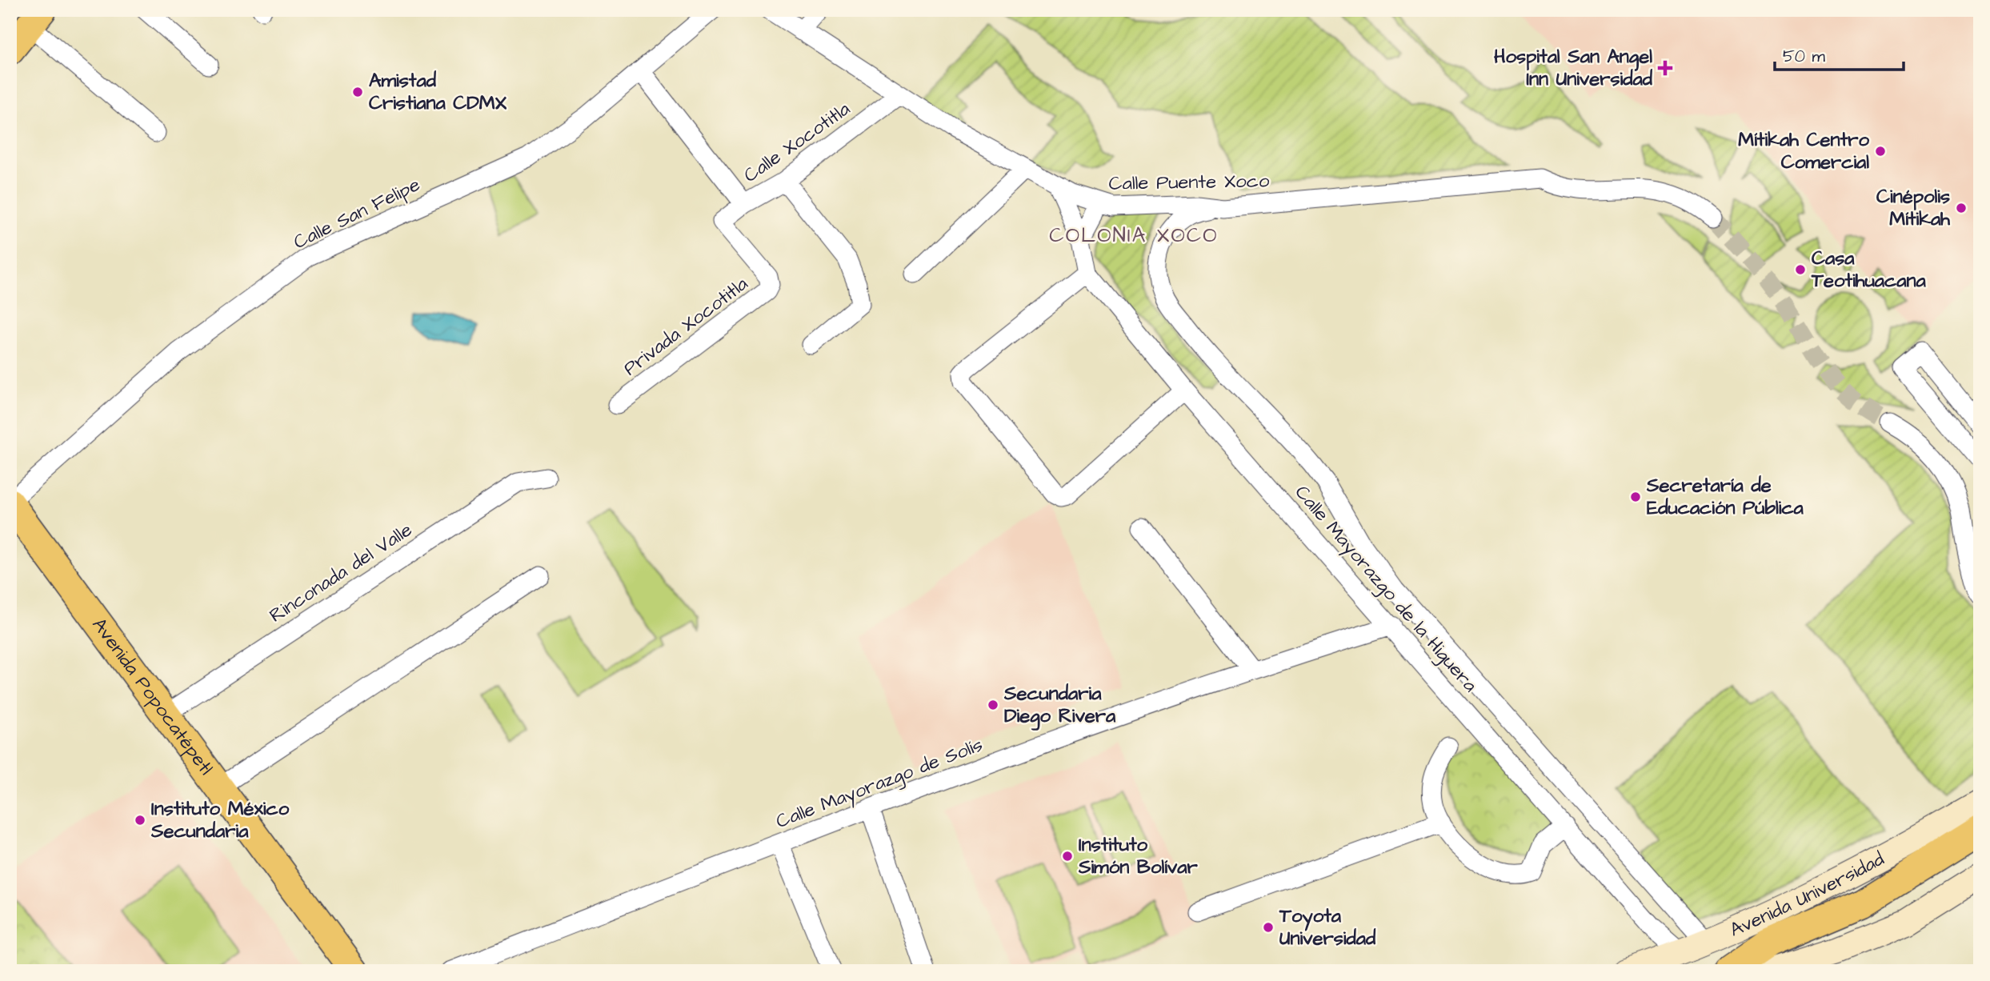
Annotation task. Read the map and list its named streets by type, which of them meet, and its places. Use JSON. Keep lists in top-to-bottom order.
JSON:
{
  "streets": {
    "main road": ["Avenida Popocatépetl", "Avenida Universidad"],
    "street": [
      "Calle Xocotitla",
      "Calle Puente Xoco",
      "Calle San Felipe",
      "Privada Xocotitla",
      "Rinconada del Valle",
      "Calle Mayorazgo de la Higuera",
      "Calle Mayorazgo de Solís"
    ]
  },
  "crossings": [
    ["Calle Xocotitla", "Calle Puente Xoco"],
    ["Calle Xocotitla", "Calle San Felipe"],
    ["Calle Xocotitla", "Privada Xocotitla"],
    ["Calle Puente Xoco", "Calle Mayorazgo de la Higuera"],
    ["Calle San Felipe", "Avenida Popocatépetl"],
    ["Rinconada del Valle", "Avenida Popocatépetl"],
    ["Calle Mayorazgo de la Higuera", "Calle Mayorazgo de Solís"],
    ["Calle Mayorazgo de la Higuera", "Avenida Universidad"]
  ],
  "districts": ["COLONIA XOCO"],
  "places": {
    "health": ["Hospital San Angel Inn Universidad"],
    "other": [
      "Amistad Cristiana CDMX",
      "Mítikah Centro Comercial",
      "Cinépolis Mítikah",
      "Casa Teotihuacana",
      "Secretaría de Educación Pública",
      "Secundaria Diego Rivera",
      "Instituto México Secundaria",
      "Instituto Simón Bolívar",
      "Toyota Universidad"
    ]
  },
  "scale_bar": "50 m"
}
